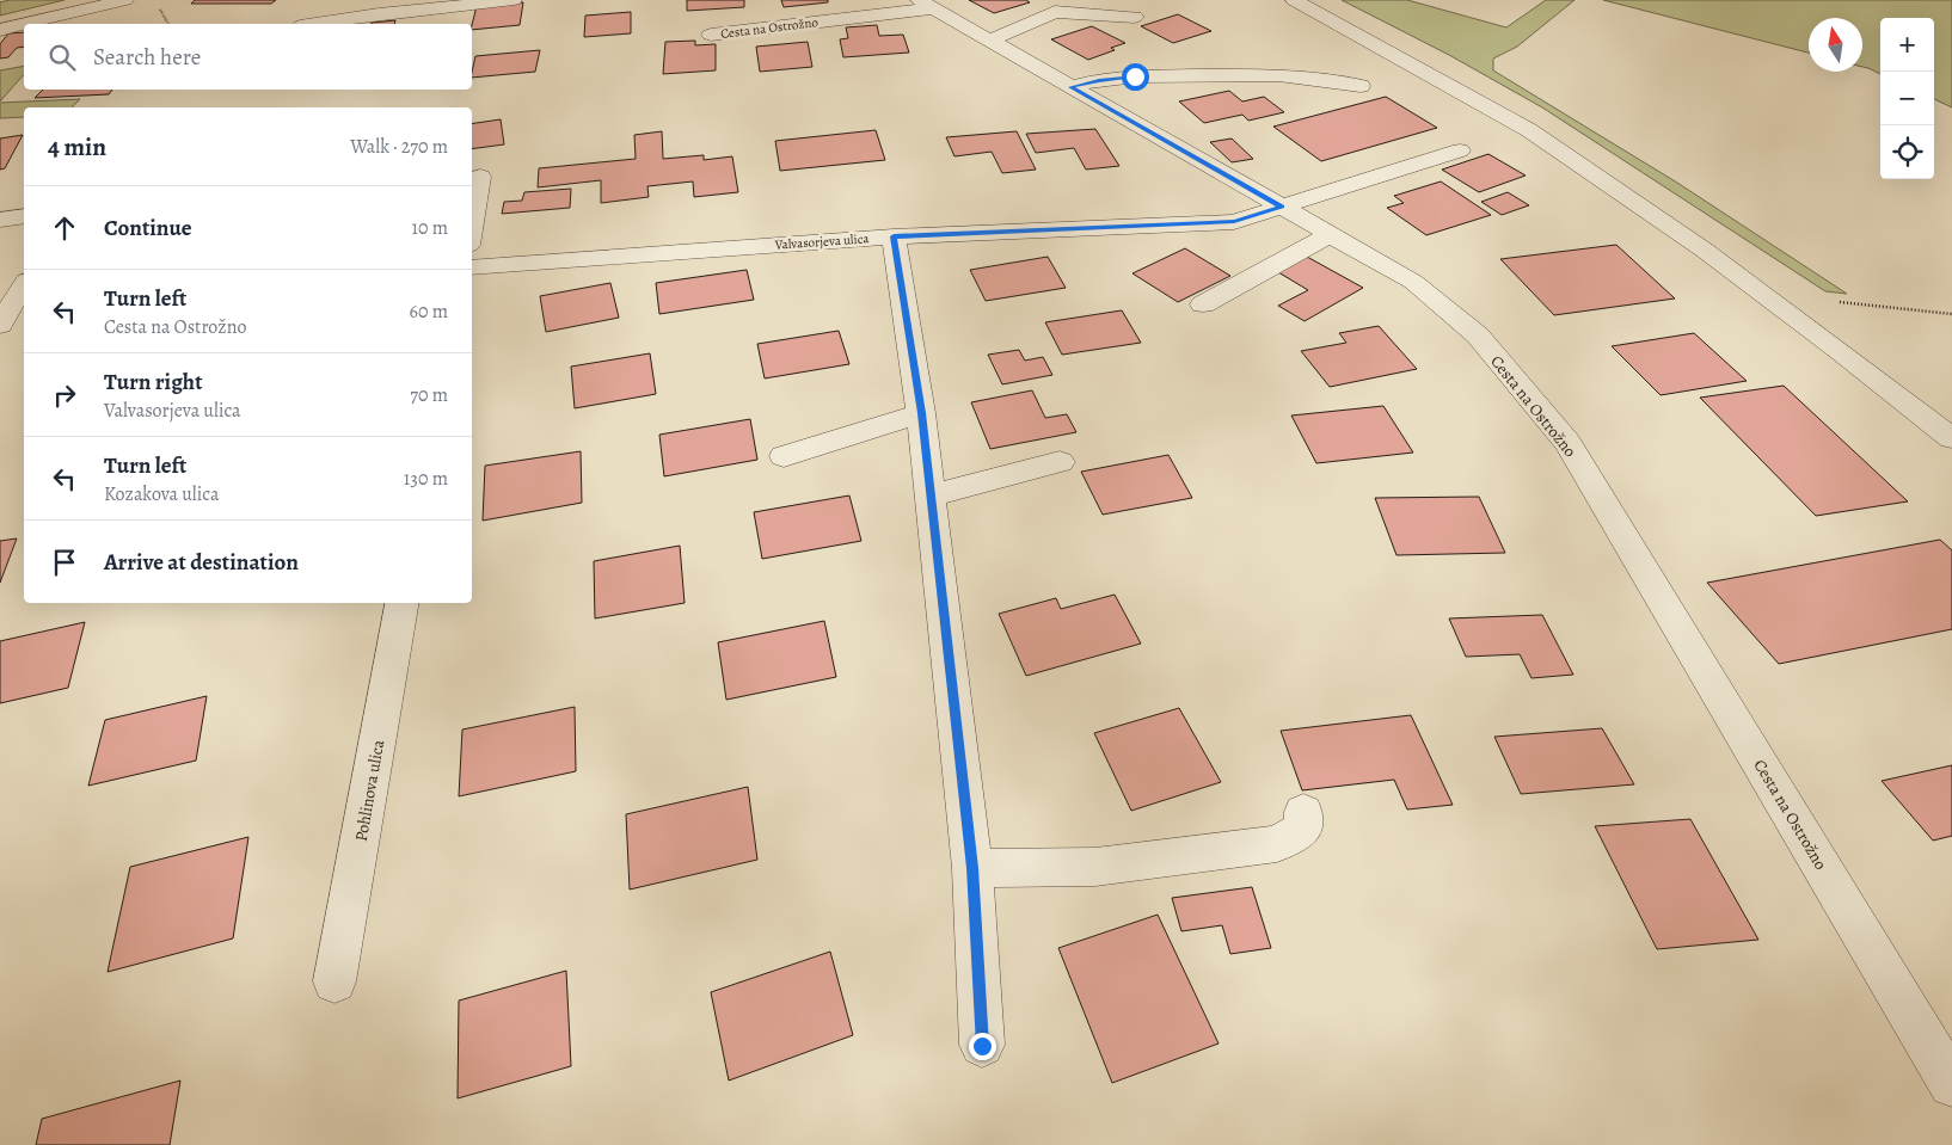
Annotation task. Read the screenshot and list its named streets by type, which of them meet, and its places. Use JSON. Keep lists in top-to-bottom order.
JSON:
{
  "streets": {
    "street": ["Cesta na Ostrožno", "Valvasorjeva ulica", "Pohlinova ulica"]
  },
  "crossings": [
    ["Cesta na Ostrožno", "Valvasorjeva ulica"]
  ],
  "north": "top",
  "page": {
    "map_buttons": ["+", "−"],
    "search": "Search here",
    "heading": ["4 min", "Walk · 270 m"],
    "list": [
      ["Continue", "10 m"],
      ["Turn left", "Cesta na Ostrožno", "60 m"],
      ["Turn right", "Valvasorjeva ulica", "70 m"],
      ["Turn left", "Kozakova ulica", "130 m"],
      "Arrive at destination"
    ]
  }
}
